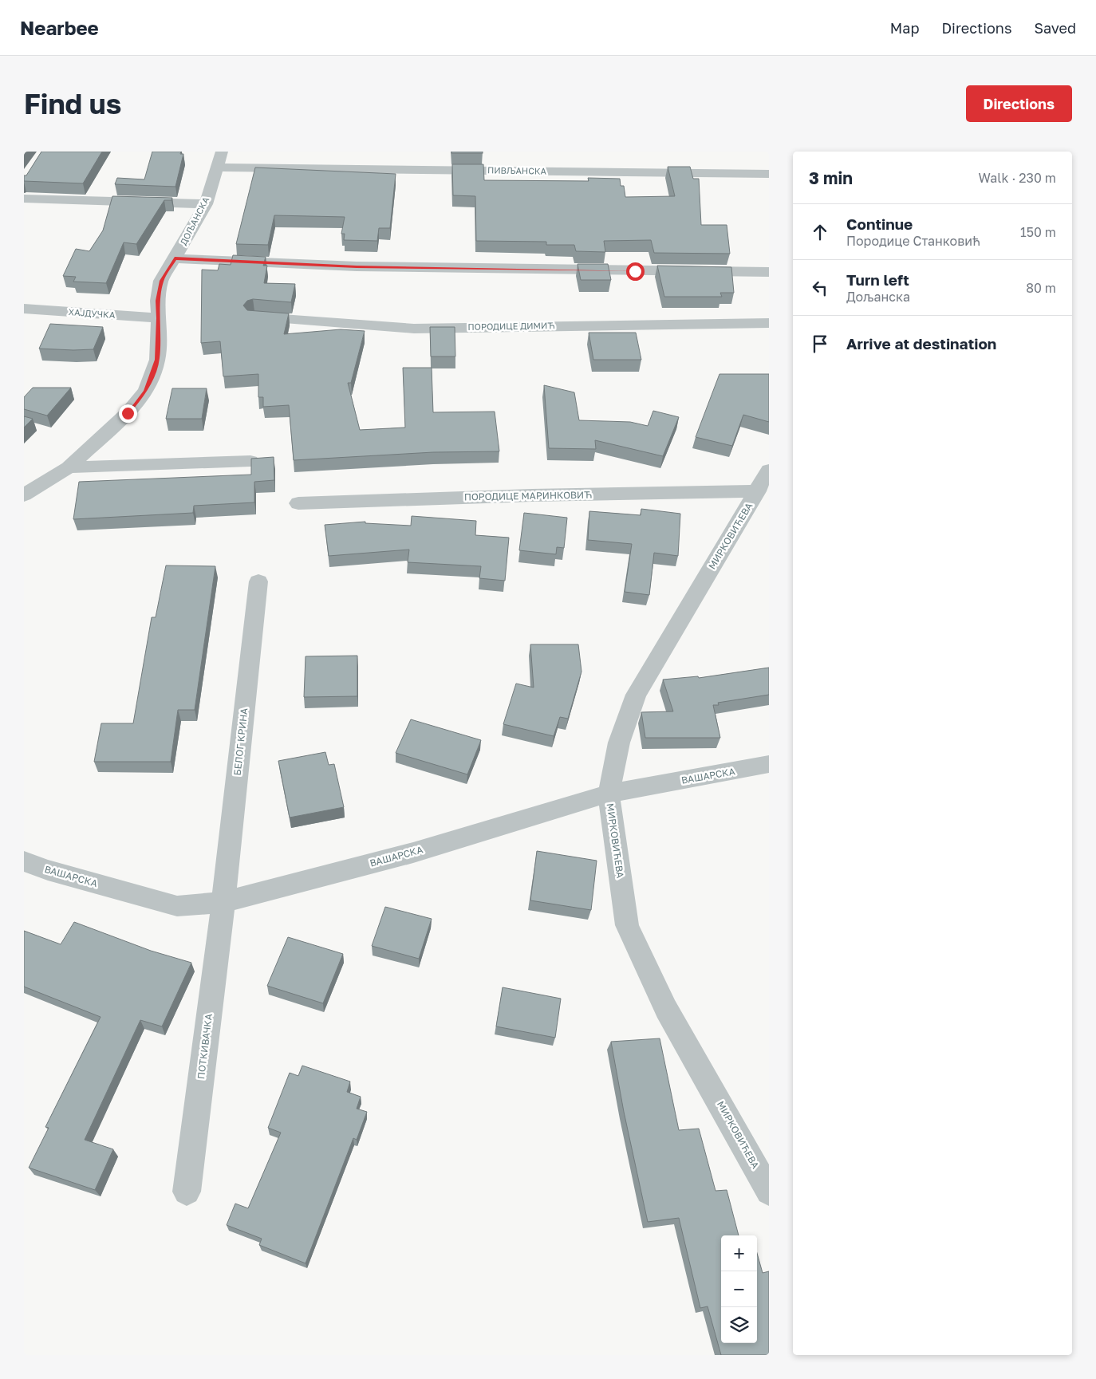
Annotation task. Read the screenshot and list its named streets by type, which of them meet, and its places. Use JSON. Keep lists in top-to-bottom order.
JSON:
{
  "streets": {
    "street": [
      "ПИВЉАНСКА",
      "ДОЉАНСКА",
      "ХАЈДУЧКА",
      "ПОРОДИЦЕ ДИМИЋ",
      "ПОРОДИЦЕ МАРИНКОВИЋ",
      "МИРКОВИЋЕВА",
      "БЕЛОГ КРИНА",
      "ВАШАРСКА",
      "ПОТКИВАЧКА"
    ]
  },
  "crossings": [
    ["ПИВЉАНСКА", "ДОЉАНСКА"],
    ["ДОЉАНСКА", "ХАЈДУЧКА"],
    ["ПОРОДИЦЕ МАРИНКОВИЋ", "МИРКОВИЋЕВА"],
    ["МИРКОВИЋЕВА", "ВАШАРСКА"],
    ["БЕЛОГ КРИНА", "ВАШАРСКА"],
    ["БЕЛОГ КРИНА", "ПОТКИВАЧКА"],
    ["ВАШАРСКА", "ПОТКИВАЧКА"]
  ],
  "page": {
    "header": "Nearbee",
    "nav": ["Map", "Directions", "Saved"],
    "buttons": "Directions",
    "title": "Find us",
    "heading": ["3 min", "Walk · 230 m"],
    "list": [
      ["Continue", "Породице Станковић", "150 m"],
      ["Turn left", "Дољанска", "80 m"],
      "Arrive at destination"
    ],
    "map_buttons": ["+", "−"]
  }
}
